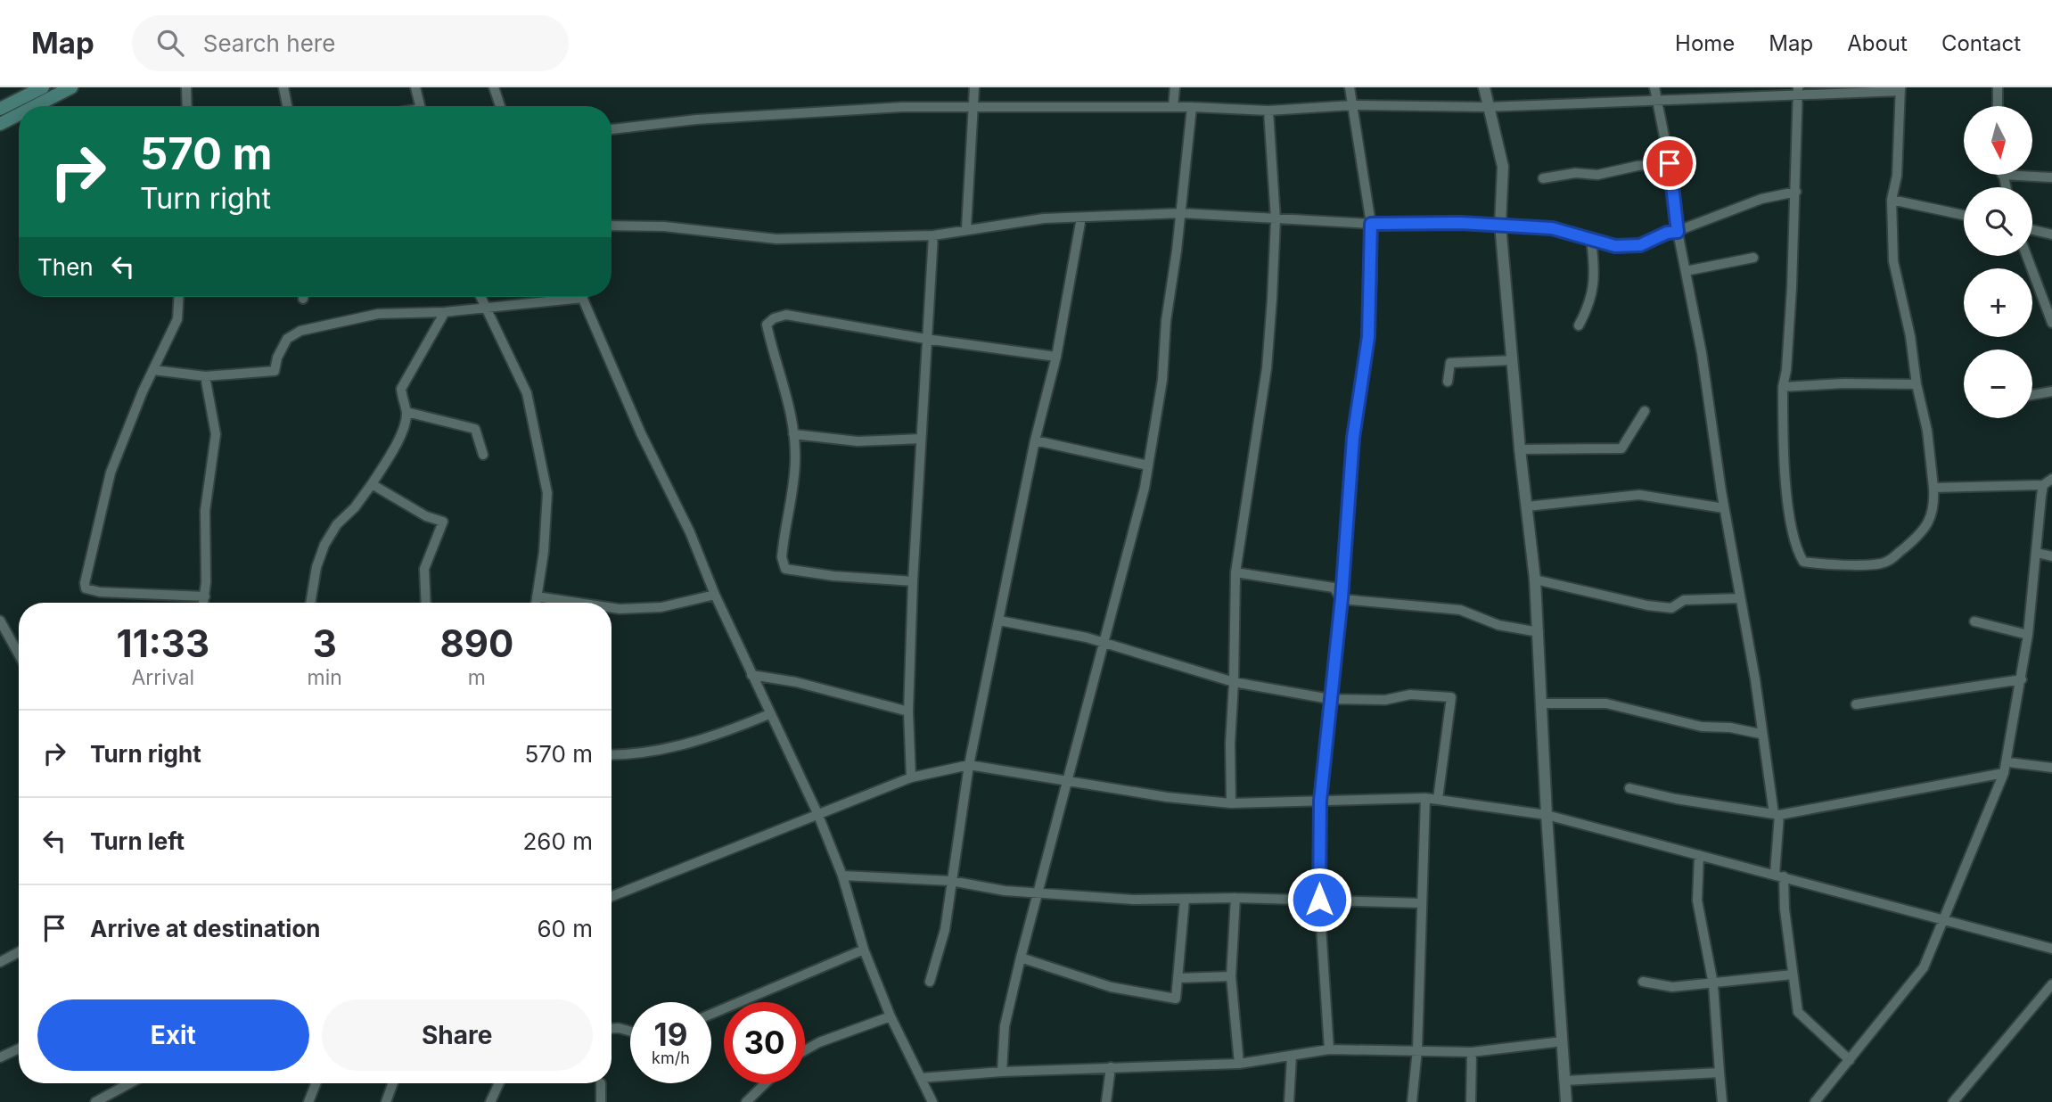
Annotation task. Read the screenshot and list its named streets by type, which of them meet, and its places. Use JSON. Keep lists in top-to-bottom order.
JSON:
{
  "north": "bottom",
  "page": {
    "header": "Map",
    "search": "Search here",
    "nav": [
      "Home",
      "Map",
      "About",
      "Contact"
    ],
    "map_buttons": ["+", "−"],
    "turn": ["570 m", "Turn right"],
    "then": "Then",
    "eta": [
      "11:33",
      "Arrival",
      "3",
      "min",
      "890",
      "m"
    ],
    "list": [
      {
        "name": "Turn right",
        "value": "570 m"
      },
      {
        "name": "Turn left",
        "value": "260 m"
      },
      {
        "name": "Arrive at destination",
        "value": "60 m"
      }
    ],
    "buttons": ["Exit", "Share"],
    "speed": "19 km/h",
    "limit": "30"
  }
}
